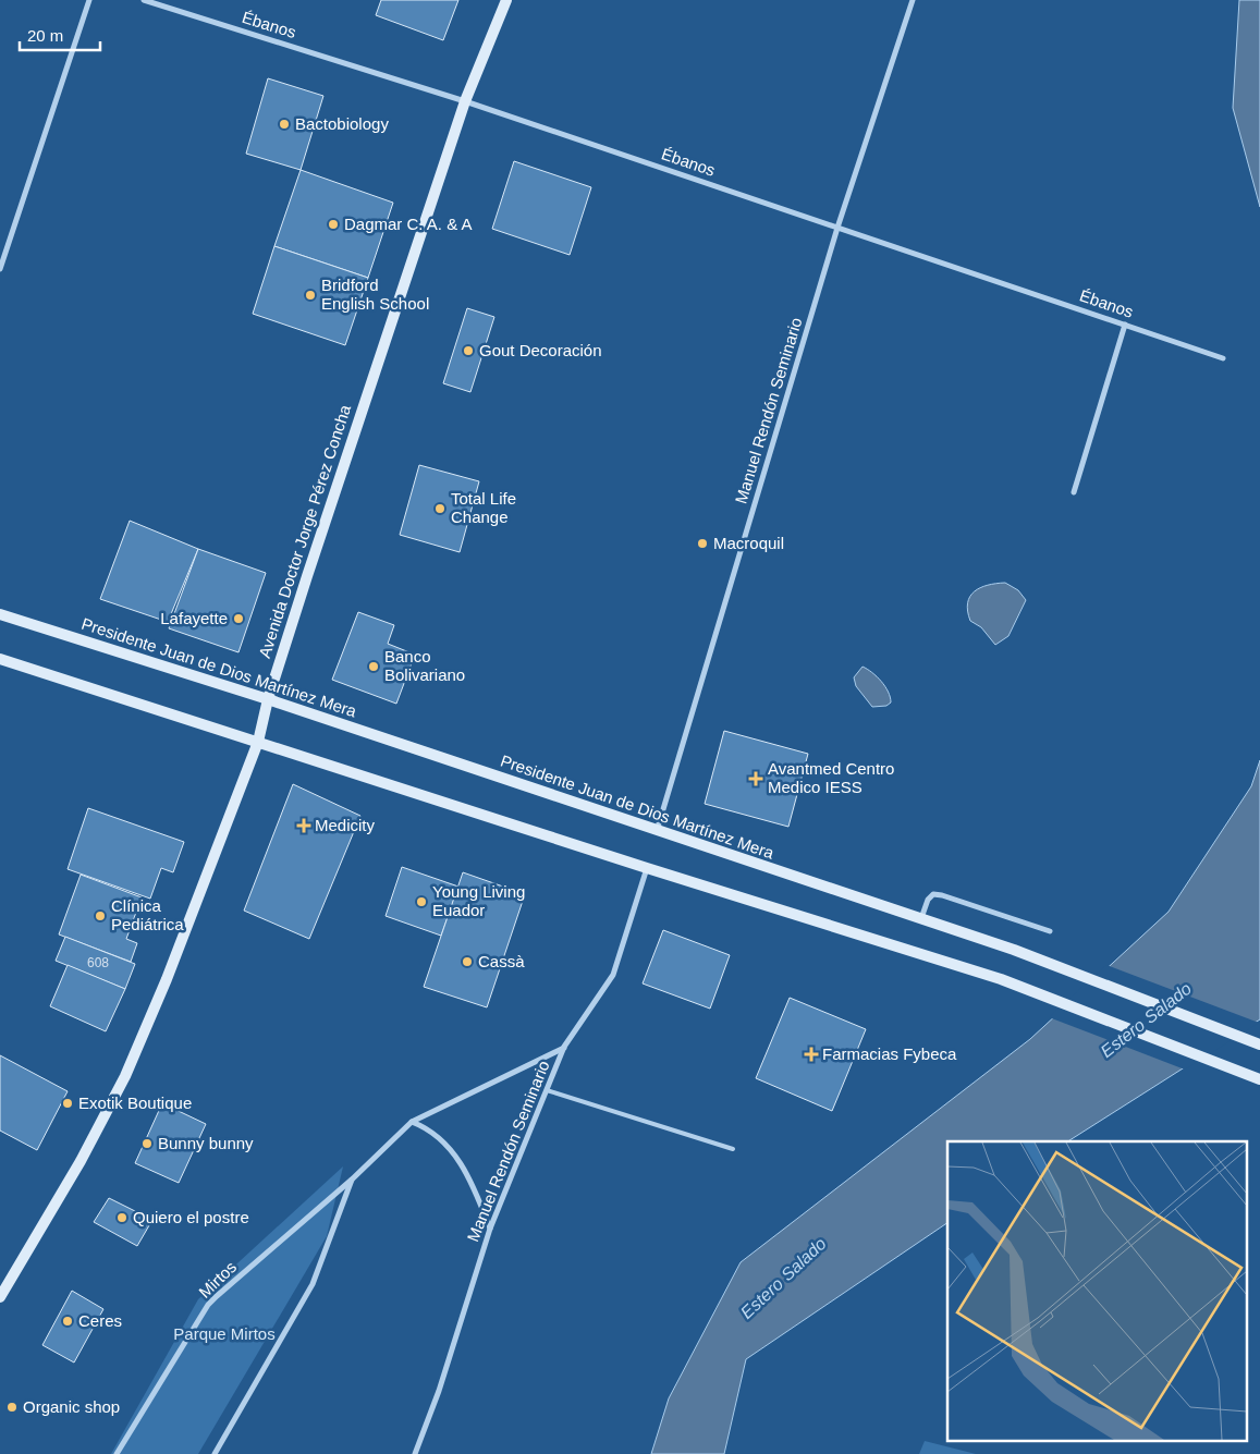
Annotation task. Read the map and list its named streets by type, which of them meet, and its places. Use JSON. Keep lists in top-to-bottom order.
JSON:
{
  "streets": {
    "main road": ["Avenida Doctor Jorge Pérez Concha", "Presidente Juan de Dios Martínez Mera"],
    "street": ["Ébanos", "Manuel Rendón Seminario", "Mirtos"]
  },
  "crossings": [
    ["Ébanos", "Manuel Rendón Seminario"],
    ["Ébanos", "Avenida Doctor Jorge Pérez Concha"],
    ["Manuel Rendón Seminario", "Presidente Juan de Dios Martínez Mera"],
    ["Manuel Rendón Seminario", "Mirtos"],
    ["Avenida Doctor Jorge Pérez Concha", "Presidente Juan de Dios Martínez Mera"]
  ],
  "water": ["Estero Salado"],
  "parks": ["Parque Mirtos"],
  "places": {
    "other": [
      "Bactobiology",
      "Dagmar C. A. & A",
      "Bridford English School",
      "Gout Decoración",
      "Total Life Change",
      "Macroquil",
      "Lafayette",
      "Banco Bolivariano",
      "Young Living Euador",
      "Clínica Pediátrica",
      "Cassà",
      "Exotik Boutique",
      "Bunny bunny",
      "Quiero el postre",
      "Ceres",
      "Organic shop"
    ],
    "health": ["Avantmed Centro Medico IESS", "Medicity", "Farmacias Fybeca"]
  },
  "house_numbers": ["608"],
  "scale_bar": "20 m"
}
